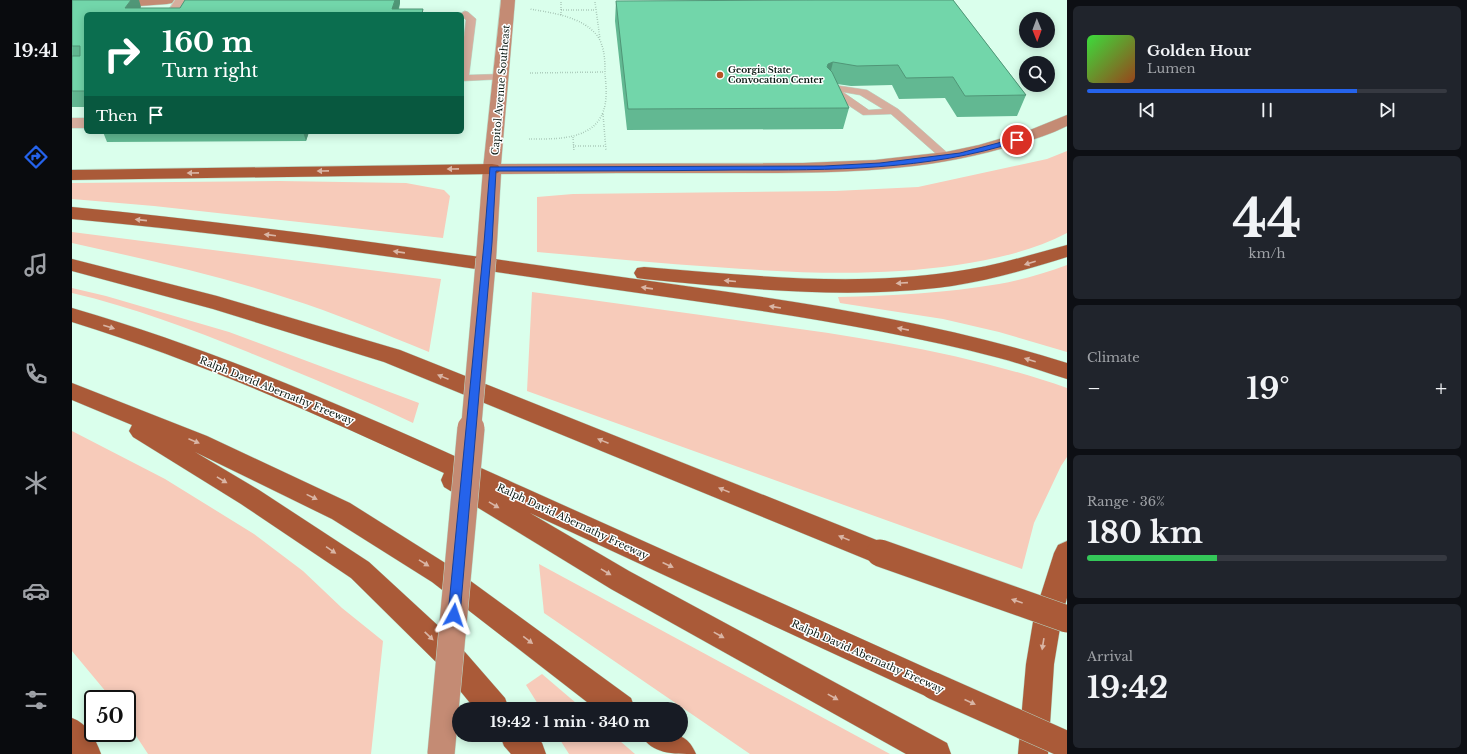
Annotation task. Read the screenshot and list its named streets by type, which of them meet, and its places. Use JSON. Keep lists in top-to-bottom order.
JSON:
{
  "streets": {
    "highway": ["Ralph David Abernathy Freeway"],
    "main road": ["Capitol Avenue Southeast"]
  },
  "places": ["Georgia State Convocation Center"],
  "north": "bottom",
  "page": {
    "tabs": "19:41",
    "turn": ["160 m", "Turn right"],
    "song": ["Golden Hour", "Lumen"],
    "then": "Then",
    "tile": [
      ["44", "km/h"],
      "Climate",
      ["Range · 36%", "180 km"],
      ["Arrival", "19:42"]
    ],
    "heat": ["−", "19°", "+"],
    "limit": "50",
    "trip": "19:42 · 1 min · 340 m"
  }
}
